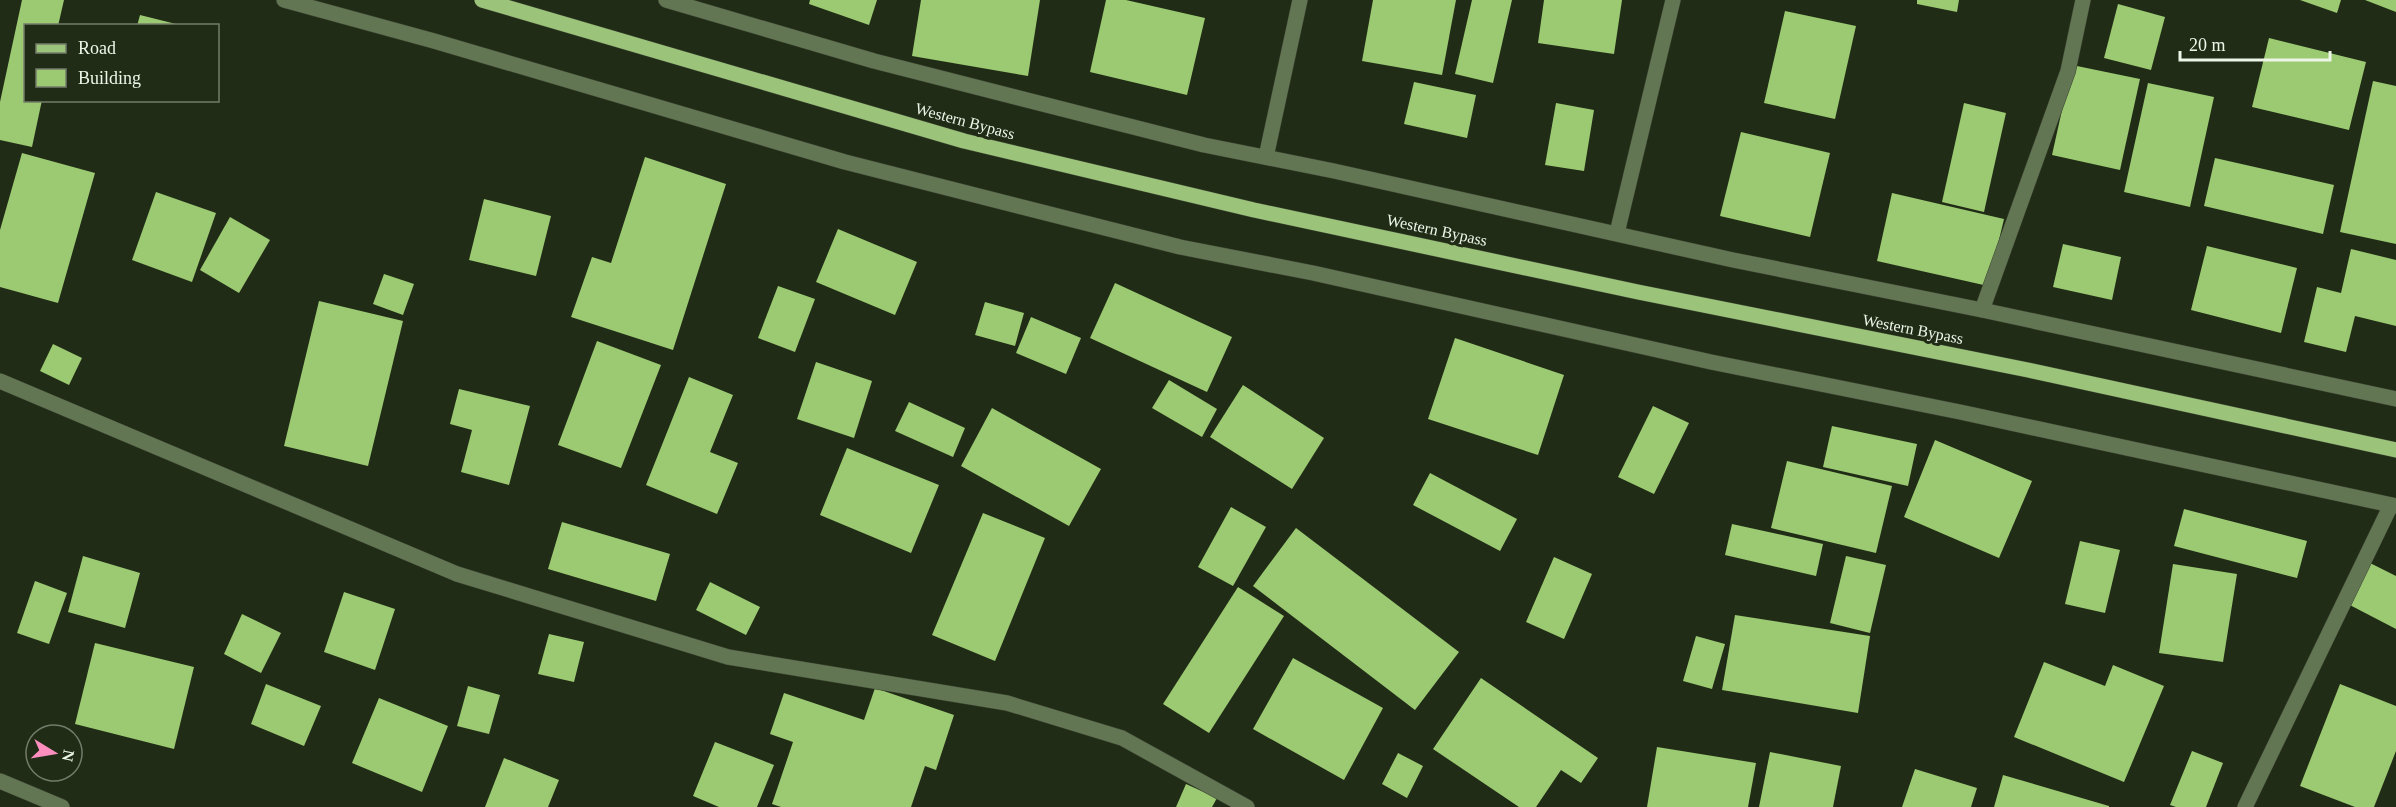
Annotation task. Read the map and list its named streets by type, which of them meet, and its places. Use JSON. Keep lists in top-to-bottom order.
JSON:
{
  "streets": {
    "main road": ["Western Bypass"]
  },
  "legend": ["Road", "Building"],
  "scale_bar": "20 m",
  "north": "right"
}
